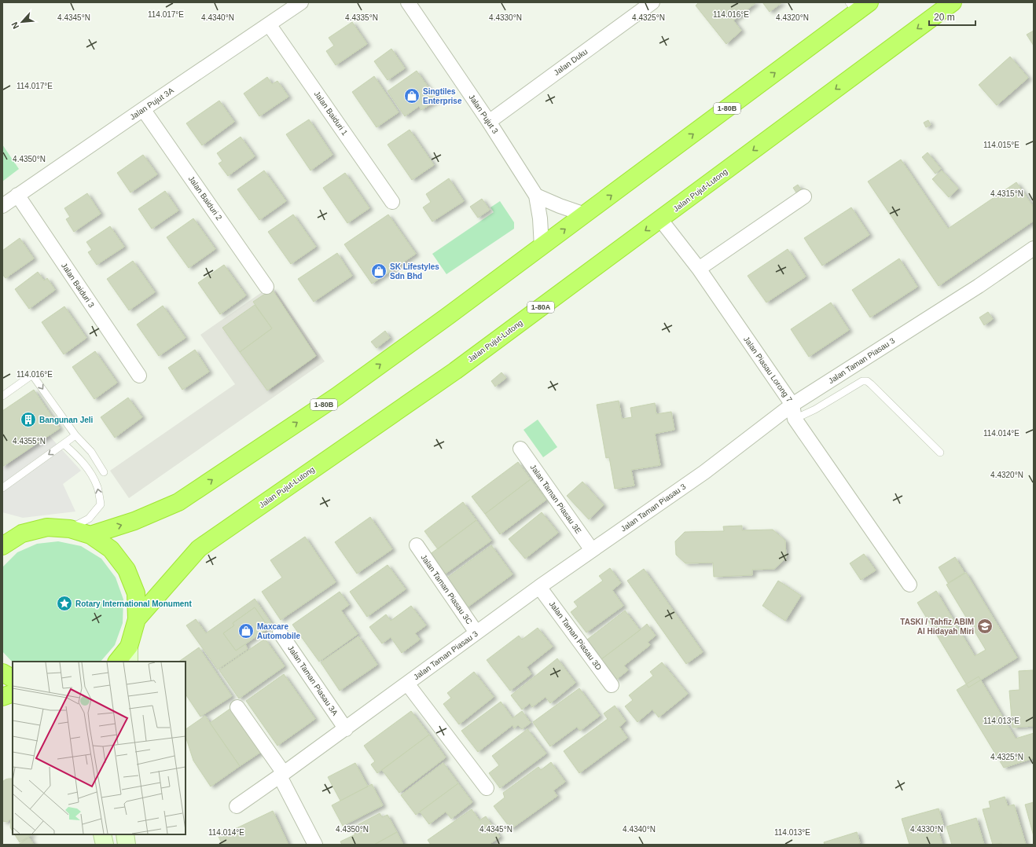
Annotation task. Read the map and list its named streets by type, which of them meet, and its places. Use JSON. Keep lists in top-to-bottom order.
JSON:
{
  "streets": {
    "highway": ["1-80B", "Jalan Pujut-Lutong", "1-80A"],
    "street": [
      "Jalan Duku",
      "Jalan Pujut 3A",
      "Jalan Baiduri 1",
      "Jalan Pujut 3",
      "Jalan Baiduri 2",
      "Jalan Baiduri 3",
      "Jalan Taman Piasau 3",
      "Jalan Piasau Lorong 7",
      "Jalan Taman Piasau 3E",
      "Jalan Taman Piasau 3C",
      "Jalan Taman Piasau 3D",
      "Jalan Taman Piasau 3A"
    ]
  },
  "crossings": [
    ["Jalan Duku", "Jalan Pujut 3"],
    ["Jalan Pujut 3A", "Jalan Baiduri 1"],
    ["Jalan Pujut 3A", "Jalan Baiduri 2"],
    ["Jalan Pujut 3A", "Jalan Baiduri 3"],
    ["1-80B", "Jalan Pujut 3"],
    ["Jalan Pujut-Lutong", "Jalan Piasau Lorong 7"],
    ["Jalan Taman Piasau 3", "Jalan Piasau Lorong 7"],
    ["Jalan Taman Piasau 3", "Jalan Taman Piasau 3E"],
    ["Jalan Taman Piasau 3", "Jalan Taman Piasau 3C"],
    ["Jalan Taman Piasau 3", "Jalan Taman Piasau 3D"],
    ["Jalan Taman Piasau 3", "Jalan Taman Piasau 3A"]
  ],
  "places": {
    "shop": ["Singtiles Enterprise", "SK Lifestyles Sdn Bhd", "Maxcare Automobile"],
    "building": ["Bangunan Jeli"],
    "place": ["Rotary International Monument"],
    "school or university": ["TASKI / Tahfiz ABIM Al Hidayah Miri"]
  },
  "scale_bar": "20 m",
  "north": "bottom left",
  "coordinates": [
    "114.017°E",
    "114.016°E",
    "4.4345°N",
    "4.4340°N",
    "4.4335°N",
    "4.4330°N",
    "4.4325°N",
    "4.4320°N",
    "114.015°E",
    "4.4350°N",
    "4.4315°N",
    "114.014°E",
    "4.4355°N",
    "114.013°E"
  ]
}
